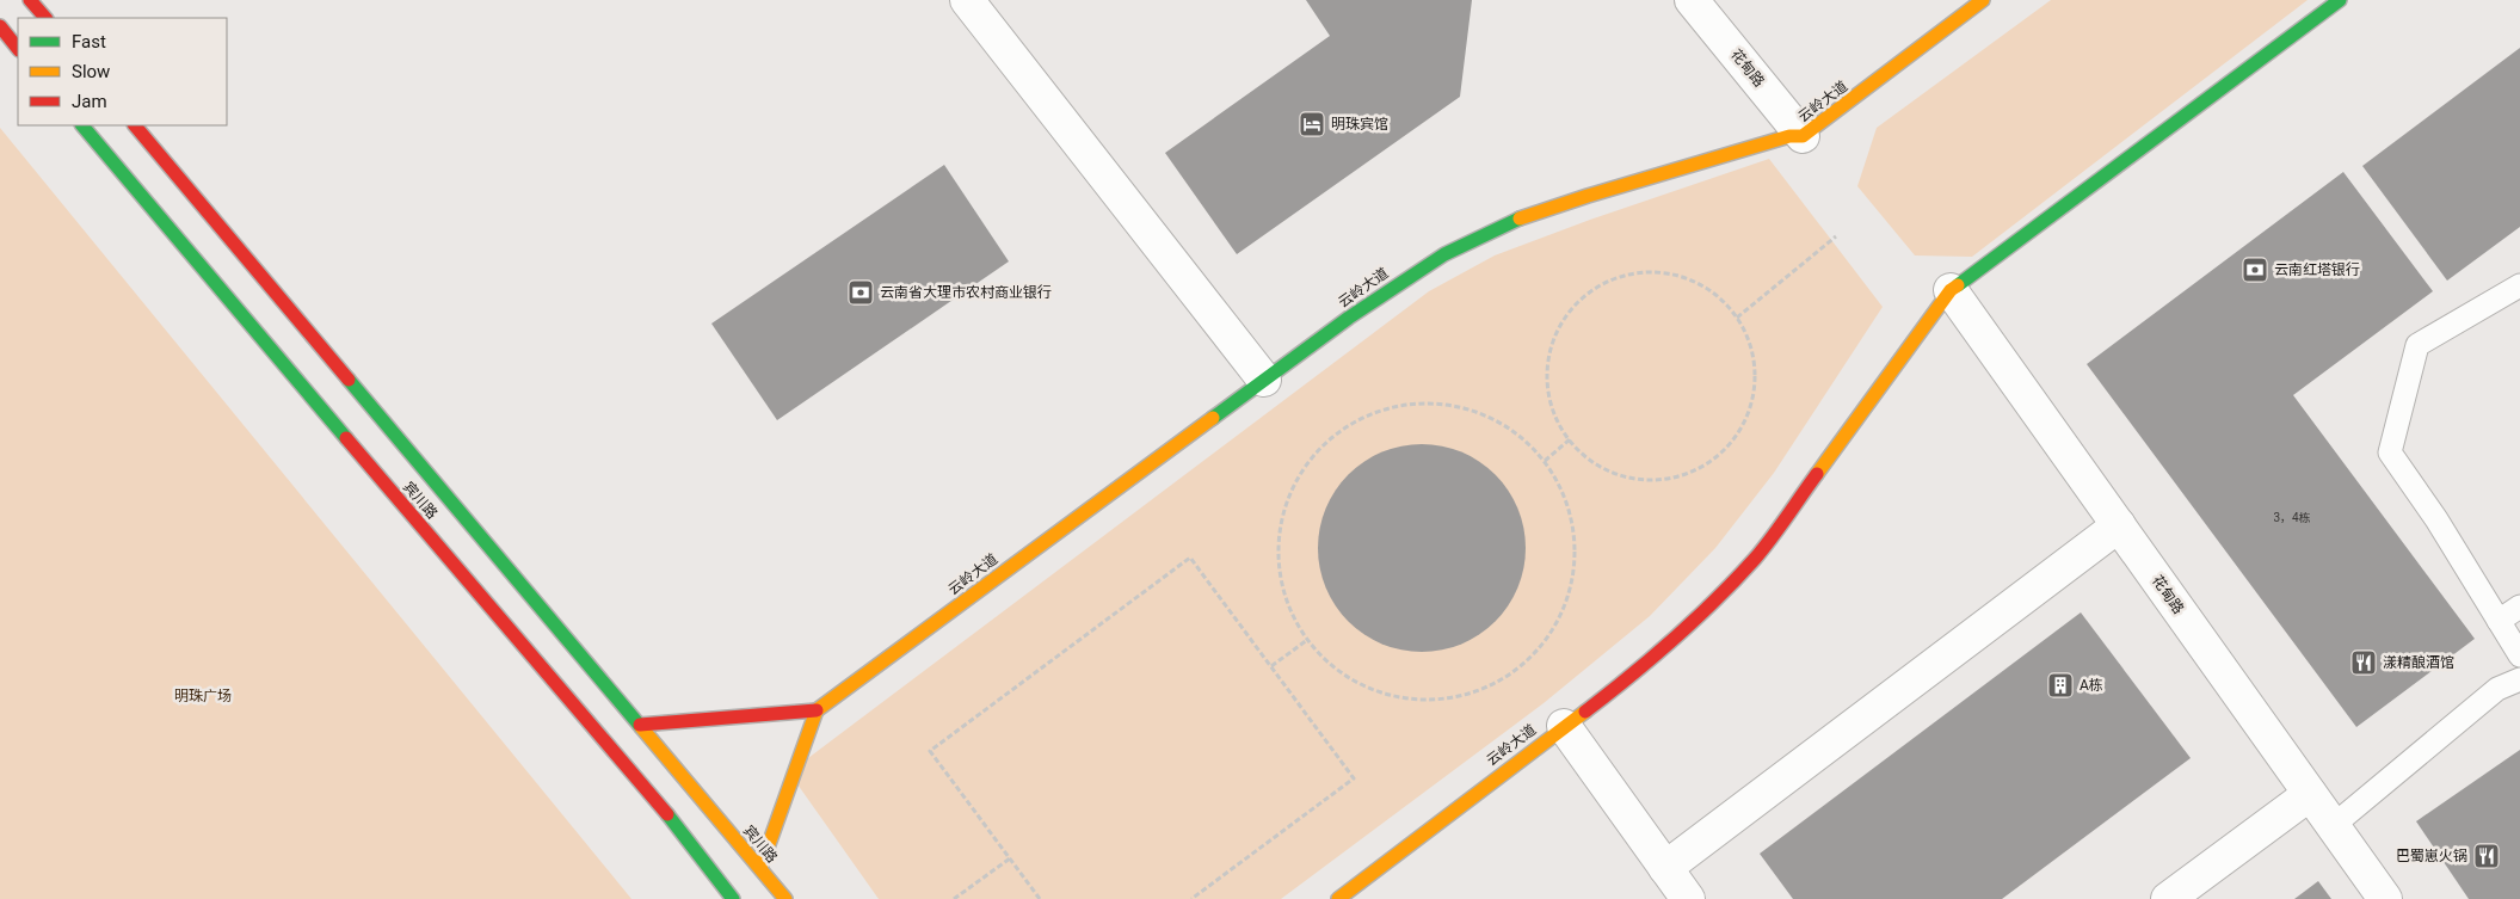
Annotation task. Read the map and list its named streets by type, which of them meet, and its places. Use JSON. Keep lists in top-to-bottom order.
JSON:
{
  "streets": {
    "street": ["花甸路", "云岭大道", "宾川路"]
  },
  "crossings": [
    ["花甸路", "云岭大道"]
  ],
  "parks": ["明珠广场"],
  "places": {
    "hotel": ["明珠宾馆"],
    "bank": ["云南红塔银行", "云南省大理市农村商业银行"],
    "restaurant": ["漾精酿酒馆", "巴蜀崽火锅"],
    "building": ["A栋"]
  },
  "house_numbers": ["3，4栋"],
  "legend": ["Fast", "Slow", "Jam"]
}
